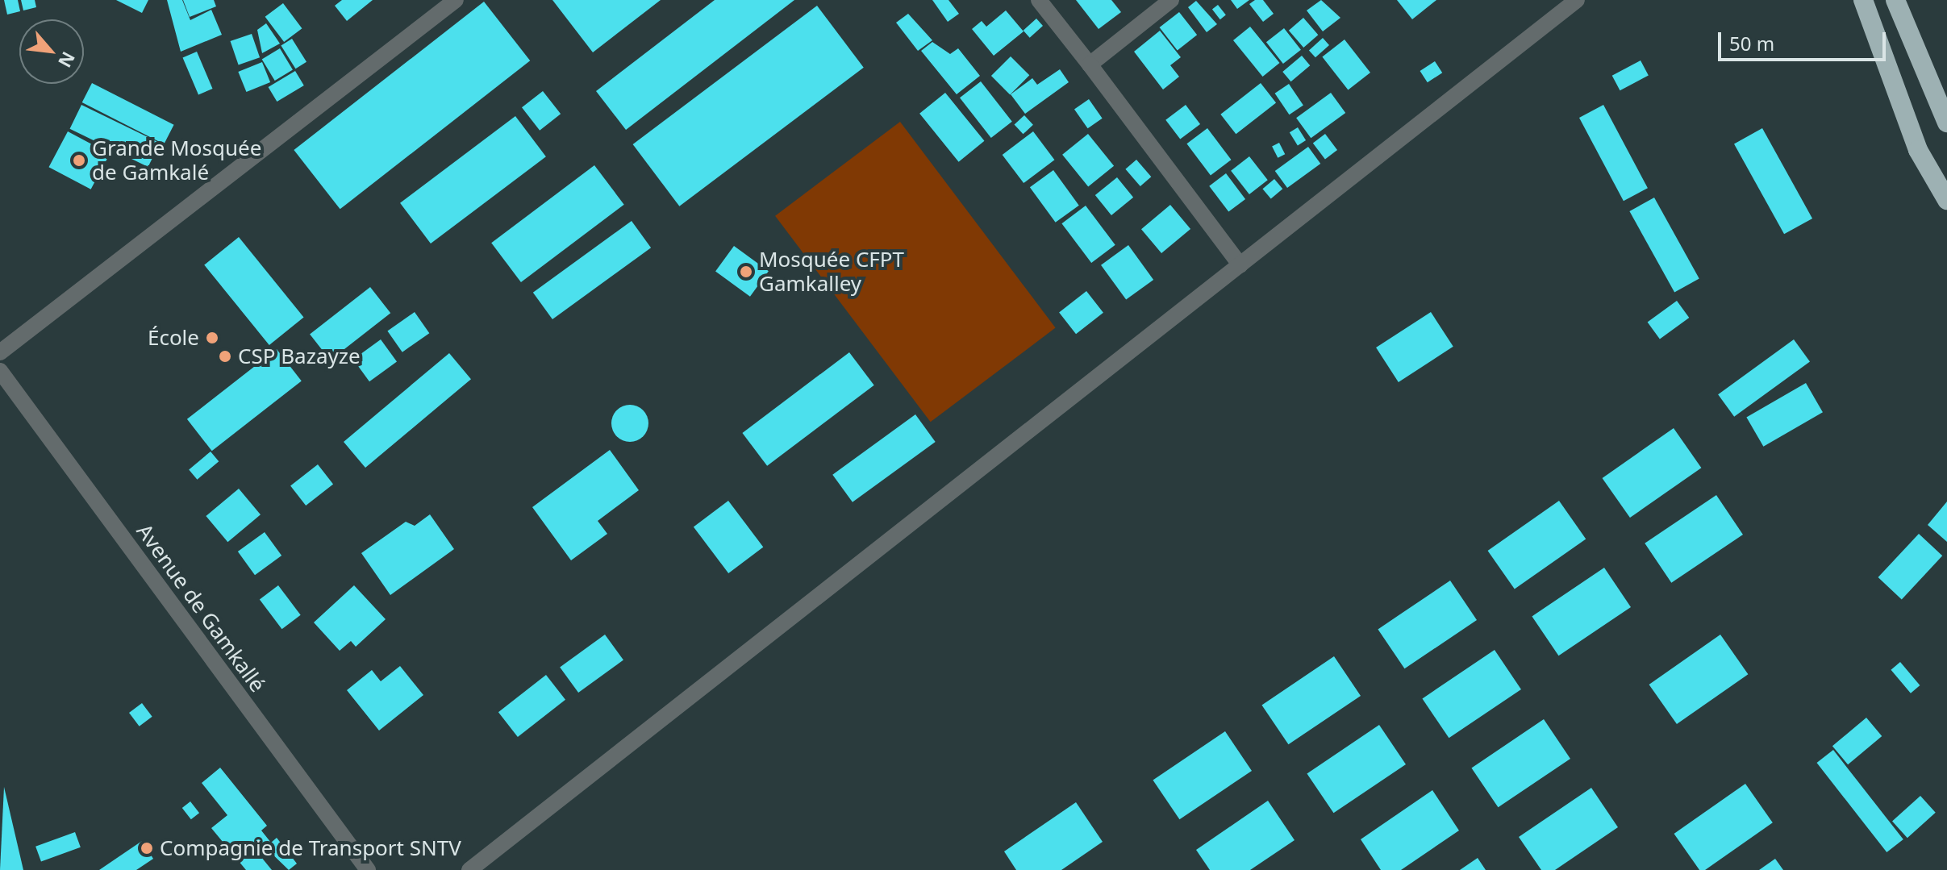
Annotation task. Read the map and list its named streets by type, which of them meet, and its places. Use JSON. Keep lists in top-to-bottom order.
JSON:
{
  "streets": {
    "street": ["Avenue de Gamkallé"]
  },
  "places": [
    "Grande Mosquée de Gamkalé",
    "Mosquée CFPT Gamkalley",
    "École",
    "CSP Bazayze",
    "Compagnie de Transport SNTV"
  ],
  "scale_bar": "50 m",
  "north": "bottom right"
}
